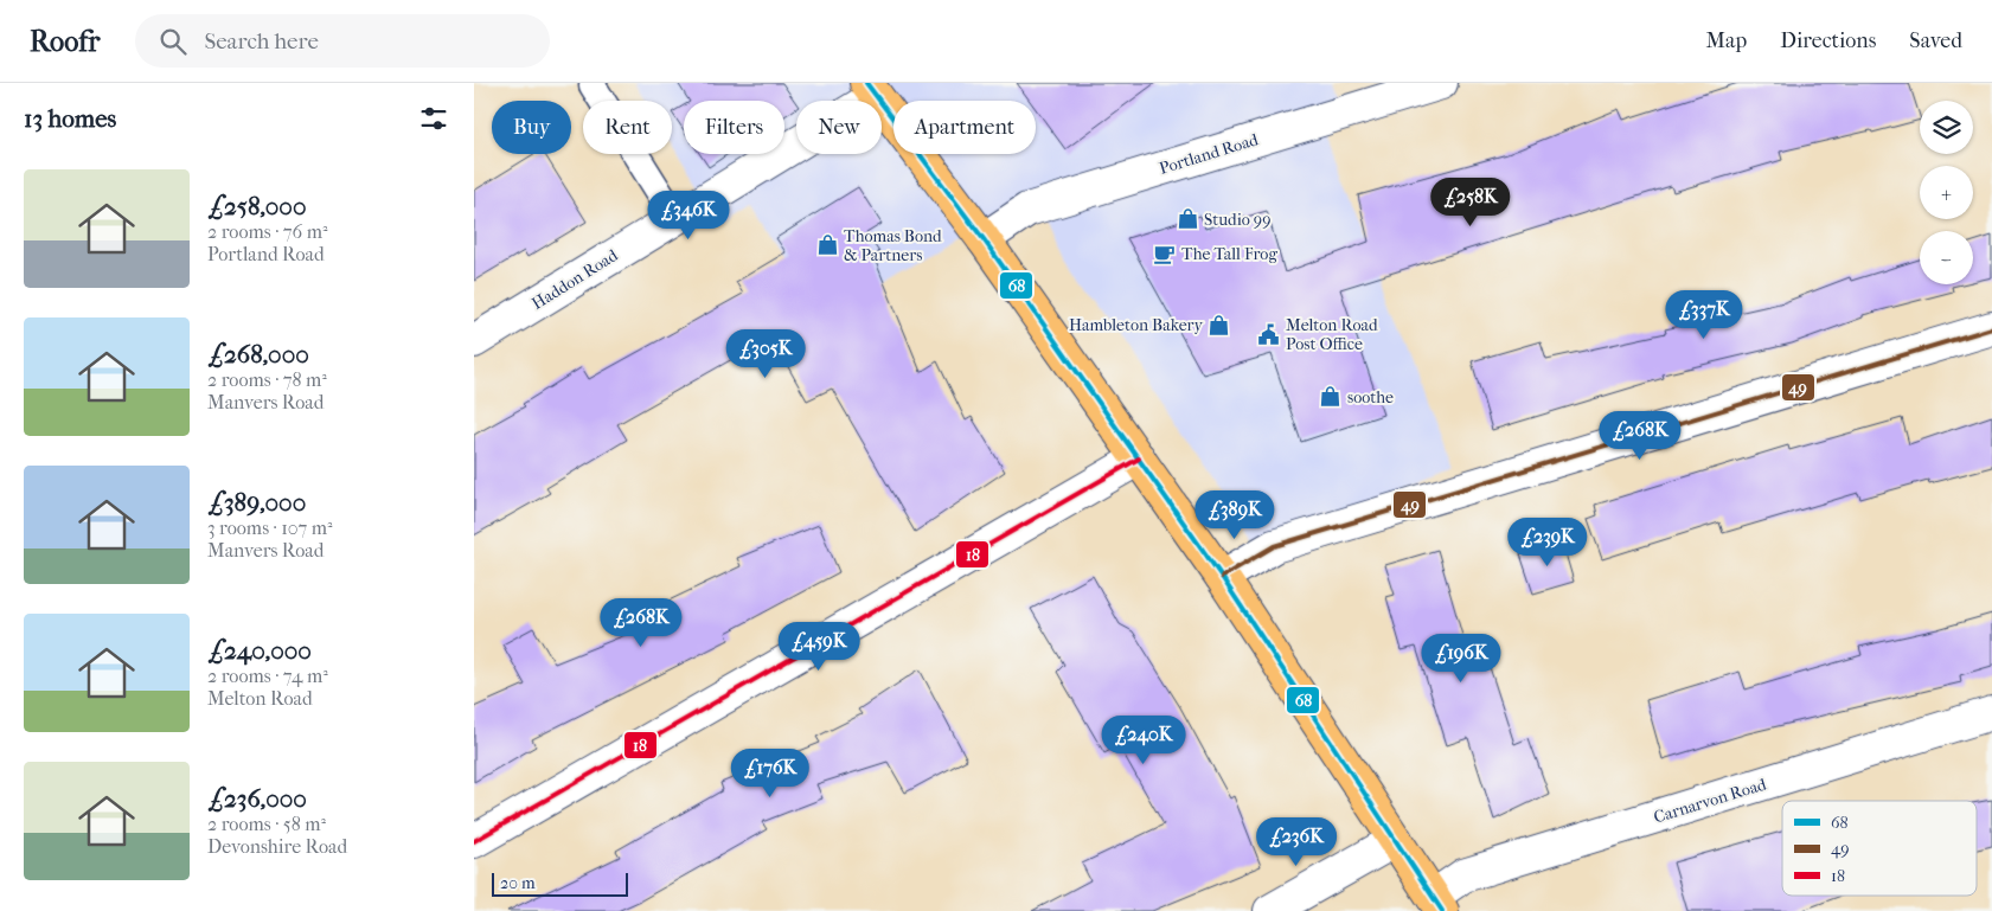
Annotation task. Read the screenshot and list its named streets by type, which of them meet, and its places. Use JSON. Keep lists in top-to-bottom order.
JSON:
{
  "streets": {
    "street": ["Portland Road", "Haddon Road", "Carnarvon Road"]
  },
  "places": {
    "shop": [
      "Studio 99",
      "Thomas Bond & Partners",
      "Hambleton Bakery",
      "soothe"
    ],
    "cafe": ["The Tall Frog"],
    "public building": ["Melton Road Post Office"]
  },
  "lines": ["transit line 68", "transit line 49", "transit line 18"],
  "legend": ["68", "49", "18"],
  "scale_bar": "20 m",
  "page": {
    "header": "Roofr",
    "search": "Search here",
    "nav": ["Map", "Directions", "Saved"],
    "heading": "13 homes",
    "map_buttons": ["+", "−"],
    "chip": [
      "Buy",
      "Rent",
      "Filters",
      "New",
      "Apartment"
    ],
    "list": [
      {
        "name": "£258,000",
        "note": "2 rooms · 76 m² · Portland Road"
      },
      {
        "name": "£268,000",
        "note": "2 rooms · 78 m² · Manvers Road"
      },
      {
        "name": "£389,000",
        "note": "3 rooms · 107 m² · Manvers Road"
      },
      {
        "name": "£240,000",
        "note": "2 rooms · 74 m² · Melton Road"
      },
      {
        "name": "£236,000",
        "note": "2 rooms · 58 m² · Devonshire Road"
      }
    ],
    "price": [
      "£258K",
      "£346K",
      "£337K",
      "£305K",
      "£268K",
      "£389K",
      "£239K",
      "£268K",
      "£459K",
      "£196K",
      "£240K",
      "£176K",
      "£236K"
    ],
    "scale": "20 m"
  }
}
